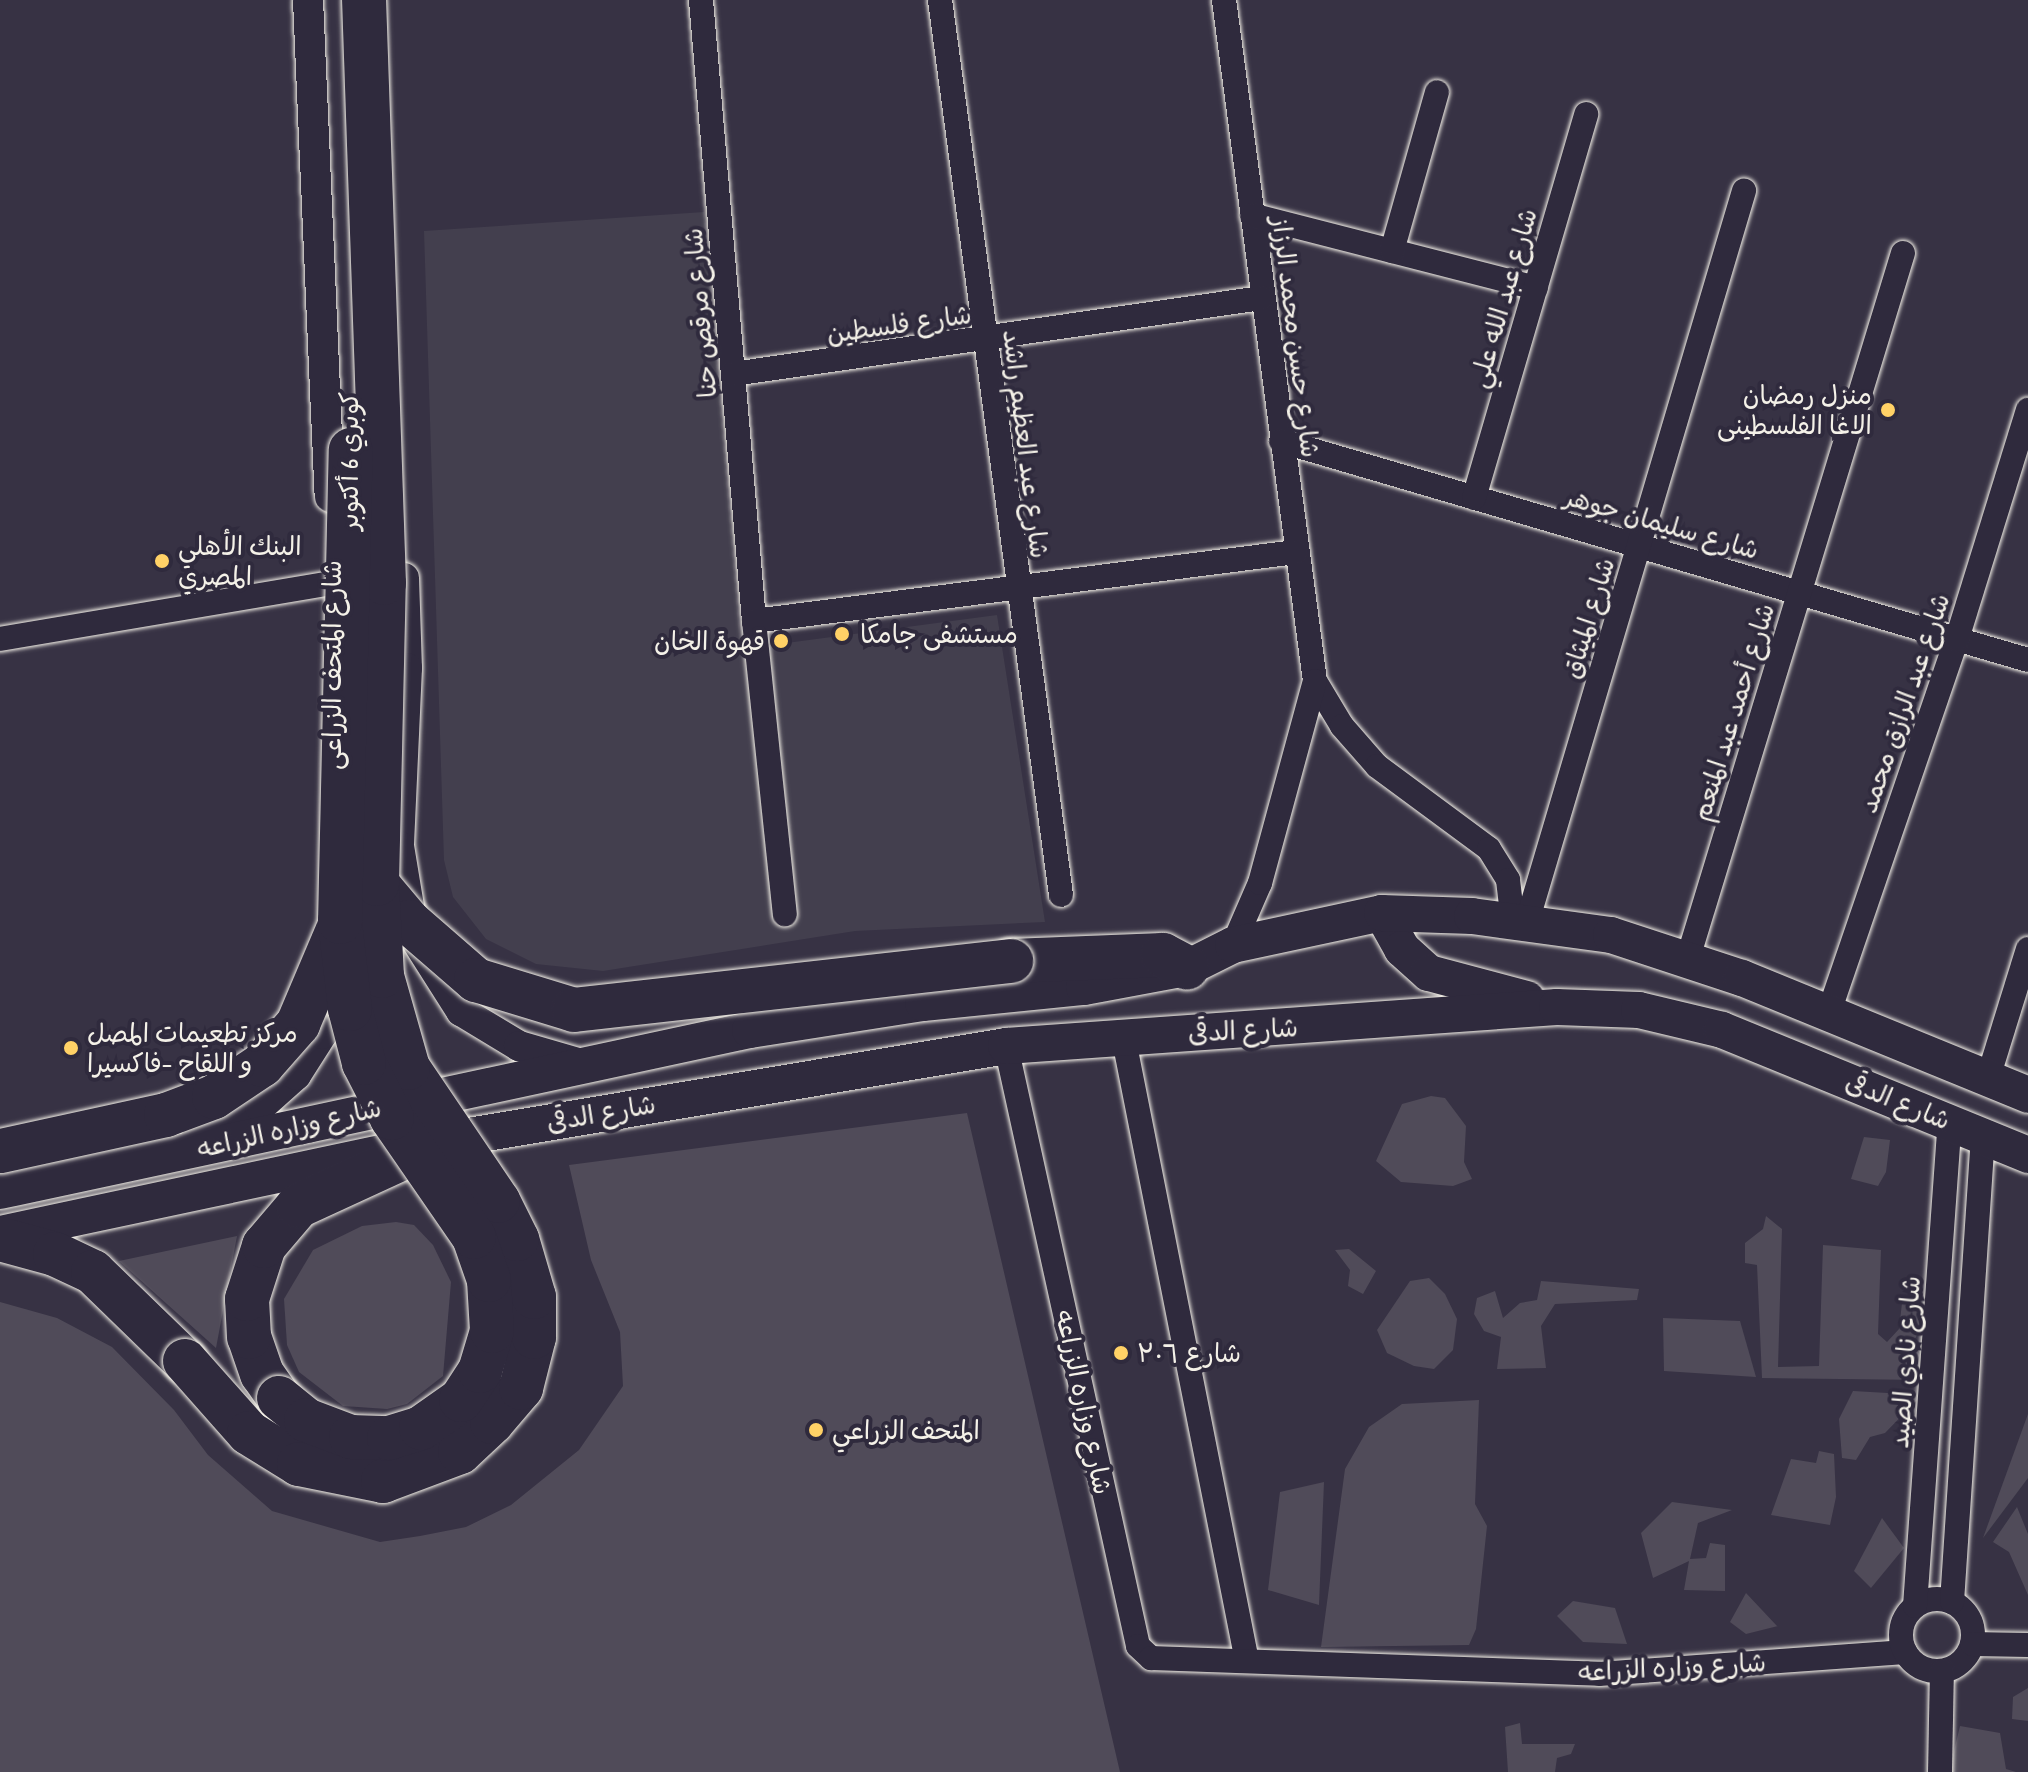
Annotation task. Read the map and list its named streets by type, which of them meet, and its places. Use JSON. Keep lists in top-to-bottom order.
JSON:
{
  "streets": {
    "highway": ["كوبري 6 أكتوبر"],
    "main road": ["شارع الدقى", "شارع وزاره الزراعه"],
    "street": [
      "شارع عبد الله علي",
      "شارع مرقص حنا",
      "شارع فلسطين",
      "شارع حسن محمد الرزاز",
      "شارع عبد العظيم راشد",
      "شارع سليمان جوهر",
      "شارع الميثاق",
      "شارع المتحف الزراعى",
      "شارع عبد الرازق محمد",
      "شارع أحمد عبد المنعم",
      "شارع نادي الصيد"
    ]
  },
  "crossings": [
    ["شارع عبد الله علي", "شارع سليمان جوهر"],
    ["شارع مرقص حنا", "شارع فلسطين"],
    ["شارع فلسطين", "شارع حسن محمد الرزاز"],
    ["شارع فلسطين", "شارع عبد العظيم راشد"],
    ["شارع حسن محمد الرزاز", "شارع سليمان جوهر"],
    ["شارع حسن محمد الرزاز", "شارع الميثاق"],
    ["شارع حسن محمد الرزاز", "شارع الدقى"],
    ["كوبري 6 أكتوبر", "شارع وزاره الزراعه"],
    ["شارع سليمان جوهر", "شارع الميثاق"],
    ["شارع سليمان جوهر", "شارع عبد الرازق محمد"],
    ["شارع سليمان جوهر", "شارع أحمد عبد المنعم"],
    ["شارع الميثاق", "شارع الدقى"],
    ["شارع المتحف الزراعى", "شارع وزاره الزراعه"],
    ["شارع عبد الرازق محمد", "شارع الدقى"],
    ["شارع أحمد عبد المنعم", "شارع الدقى"],
    ["شارع الدقى", "شارع وزاره الزراعه"],
    ["شارع الدقى", "شارع نادي الصيد"],
    ["شارع وزاره الزراعه", "شارع نادي الصيد"]
  ],
  "places": [
    "منزل رمضان الاغا الفلسطينى",
    "البنك الأهلي المصري",
    "مستشفى جامكا",
    "قهوة الخان",
    "مركز تطعيمات المصل و اللقاح -فاكسيرا",
    "شارع ٣٠٦",
    "المتحف الزراعي"
  ]
}
